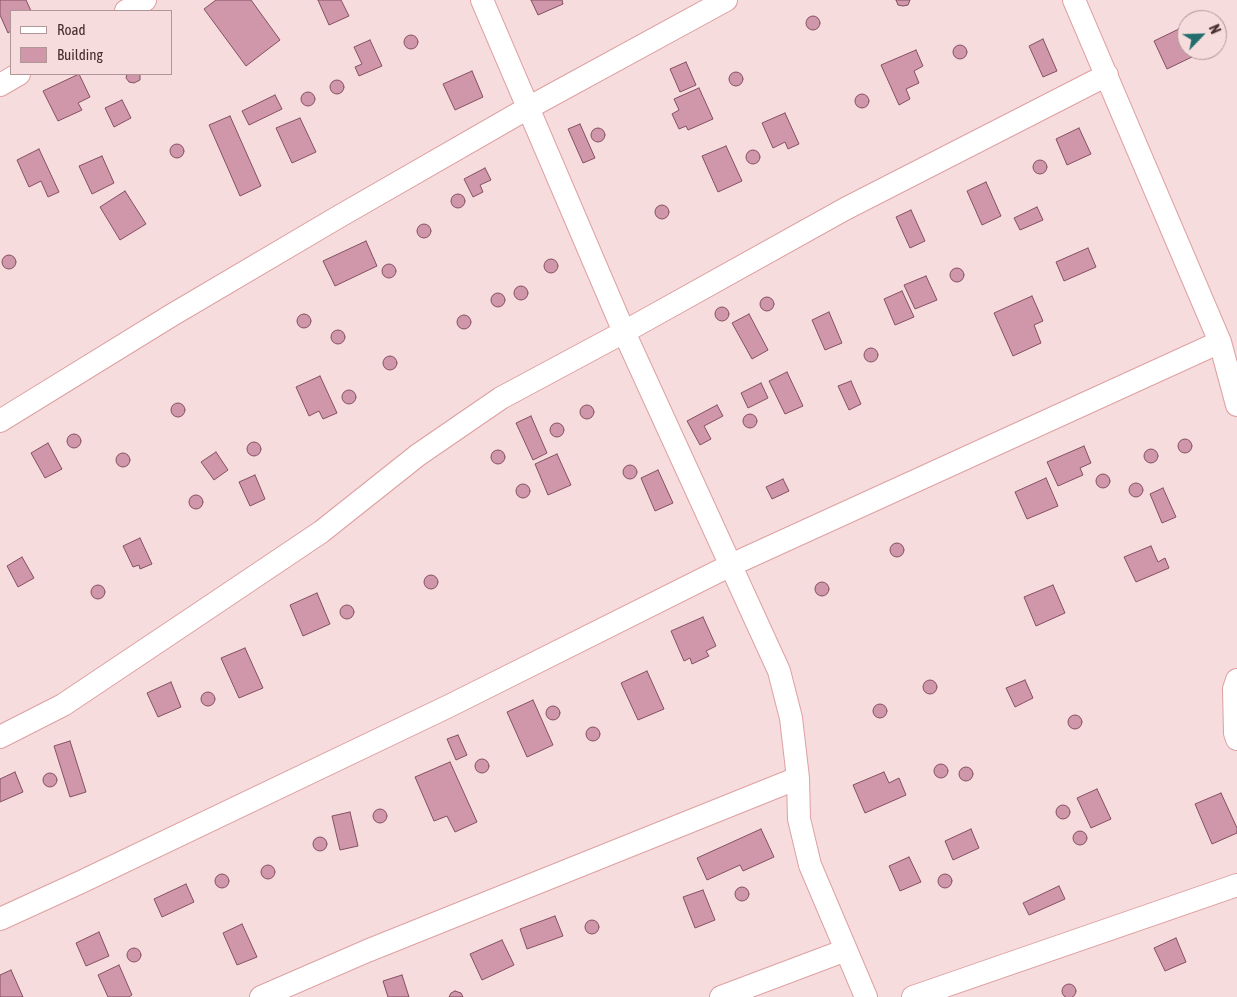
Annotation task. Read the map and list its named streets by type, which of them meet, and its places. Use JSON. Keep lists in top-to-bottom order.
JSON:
{
  "legend": ["Road", "Building"],
  "north": "top right"
}
